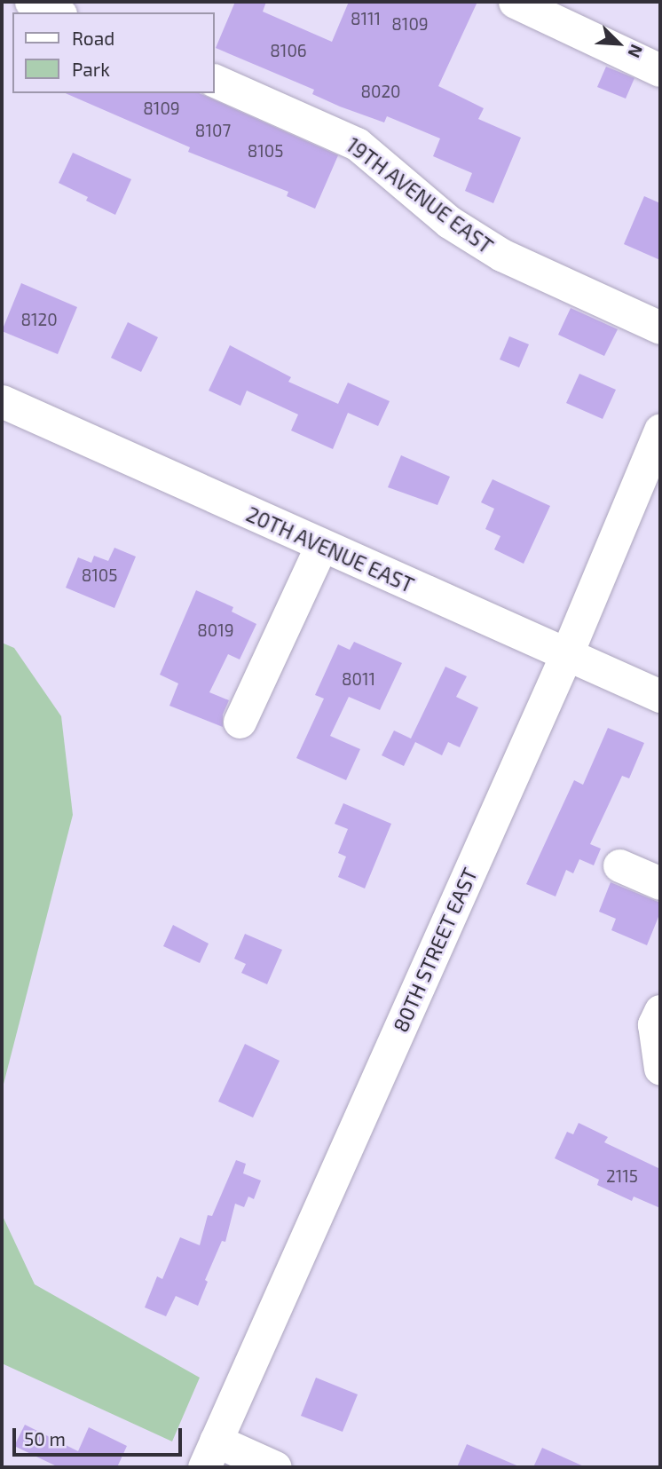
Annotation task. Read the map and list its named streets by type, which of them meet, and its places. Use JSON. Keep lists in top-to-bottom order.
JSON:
{
  "streets": {
    "street": ["19TH AVENUE EAST", "20TH AVENUE EAST", "80TH STREET EAST"]
  },
  "crossings": [
    ["20TH AVENUE EAST", "80TH STREET EAST"]
  ],
  "house_numbers": [
    "8111",
    "8109",
    "8106",
    "8020",
    "8109",
    "8107",
    "8105",
    "8120",
    "8105",
    "8019",
    "8011",
    "2115"
  ],
  "legend": ["Road", "Park"],
  "scale_bar": "50 m",
  "north": "bottom right"
}
